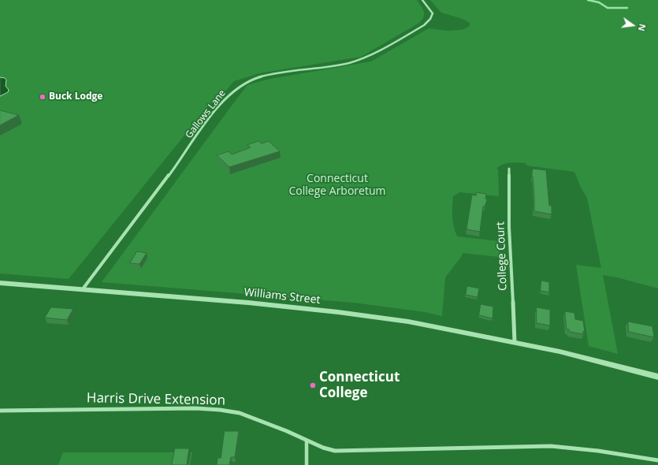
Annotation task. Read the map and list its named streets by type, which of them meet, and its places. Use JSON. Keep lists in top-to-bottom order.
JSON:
{
  "streets": {
    "street": [
      "Gallows Lane",
      "College Court",
      "Williams Street",
      "Harris Drive Extension"
    ]
  },
  "crossings": [
    ["Gallows Lane", "Williams Street"],
    ["College Court", "Williams Street"]
  ],
  "parks": ["Connecticut College Arboretum"],
  "places": ["Buck Lodge", "Connecticut College"],
  "north": "right"
}
